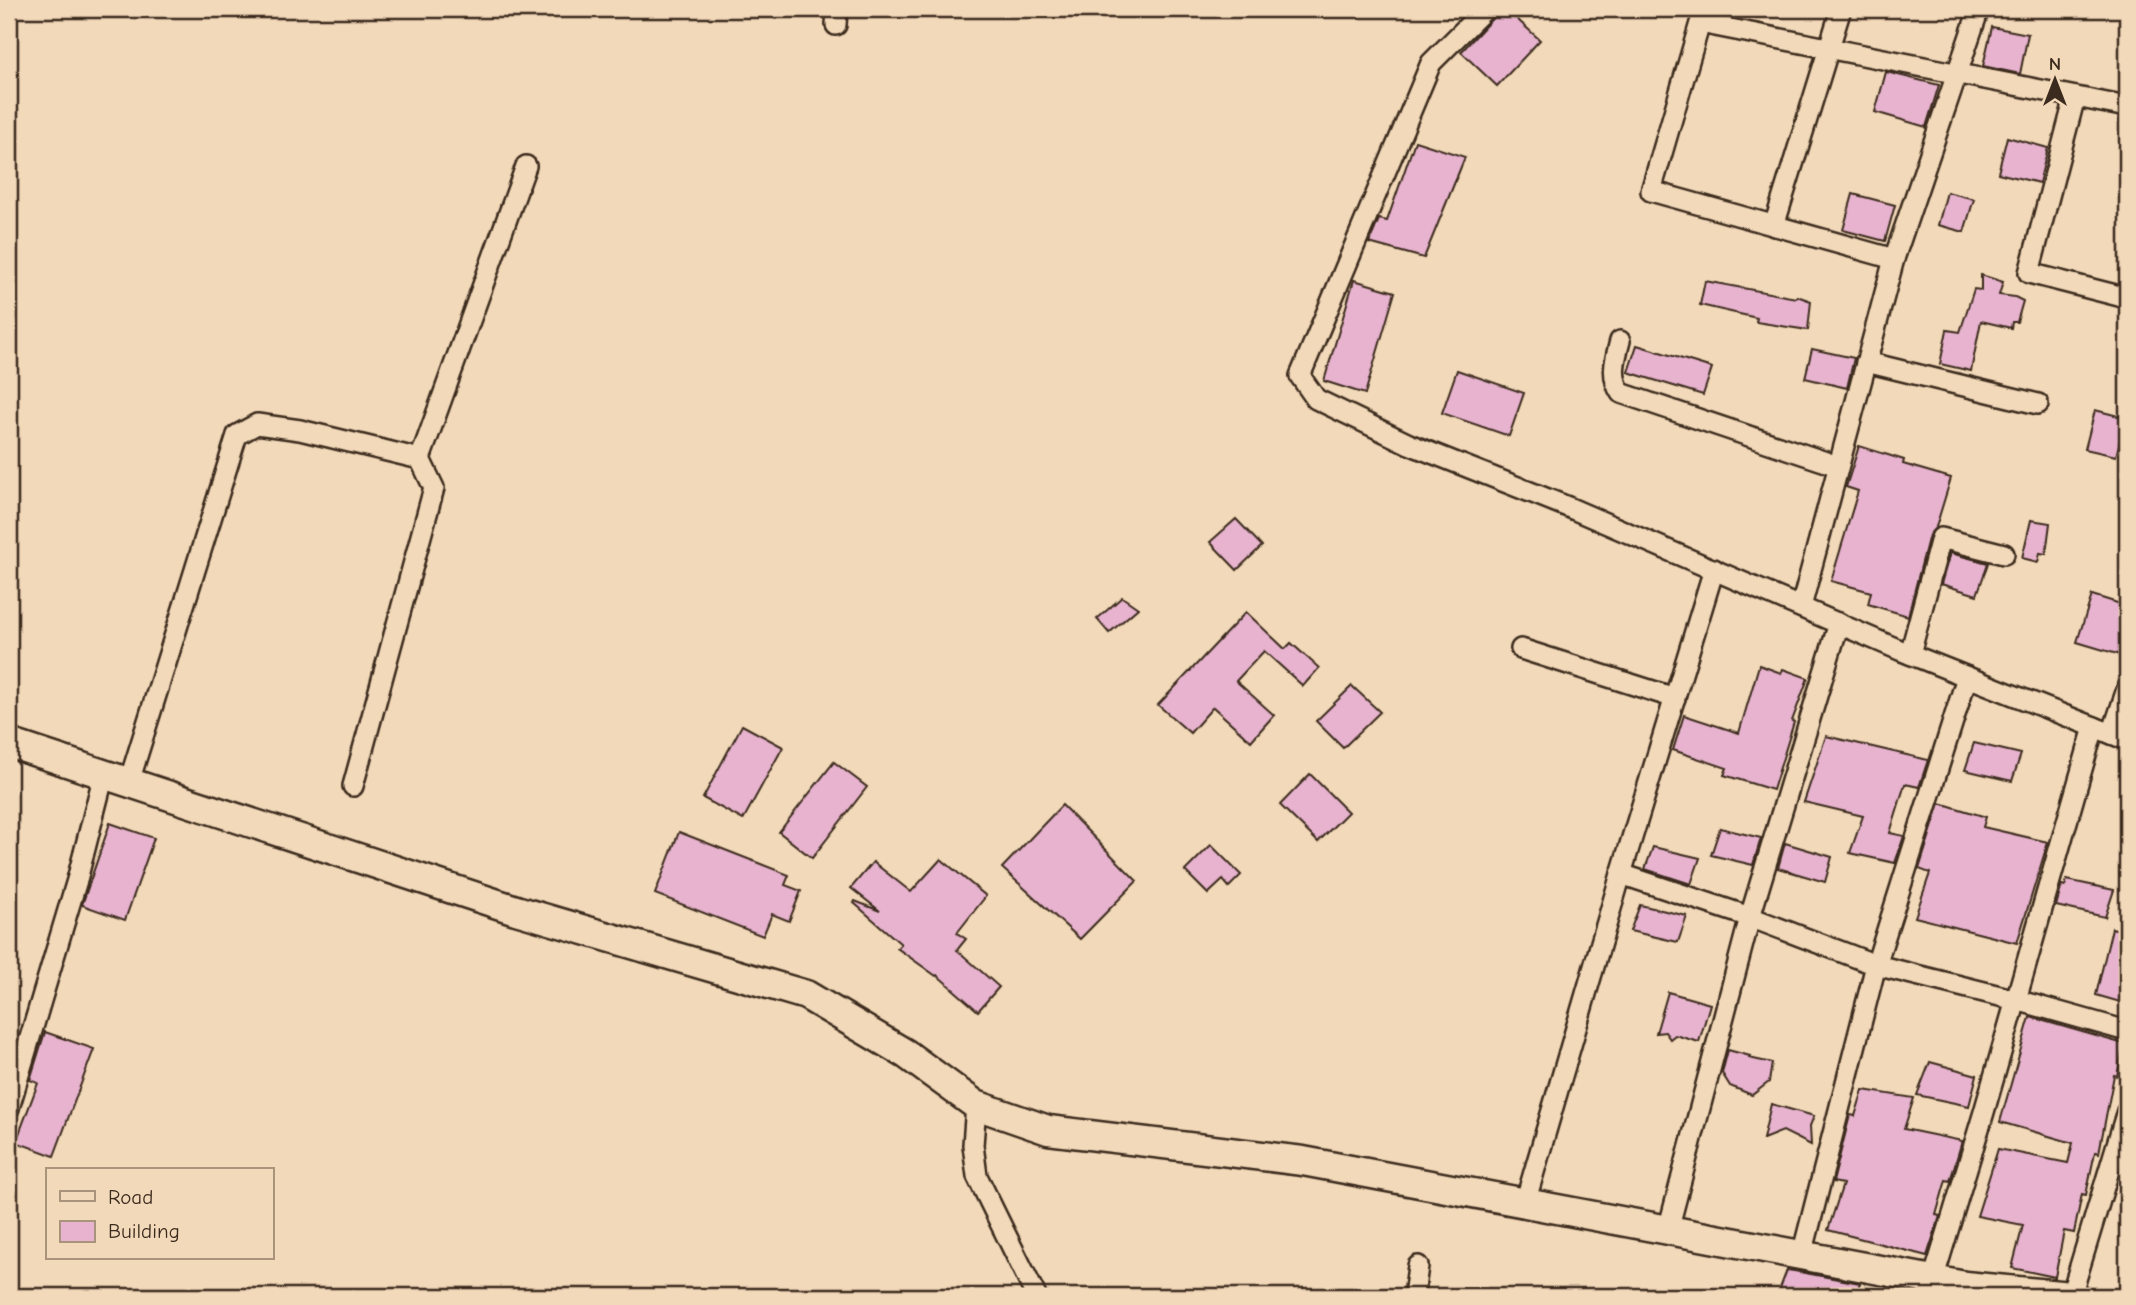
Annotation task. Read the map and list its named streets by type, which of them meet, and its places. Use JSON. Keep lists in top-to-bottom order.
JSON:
{
  "legend": ["Road", "Building"],
  "north": "top"
}
